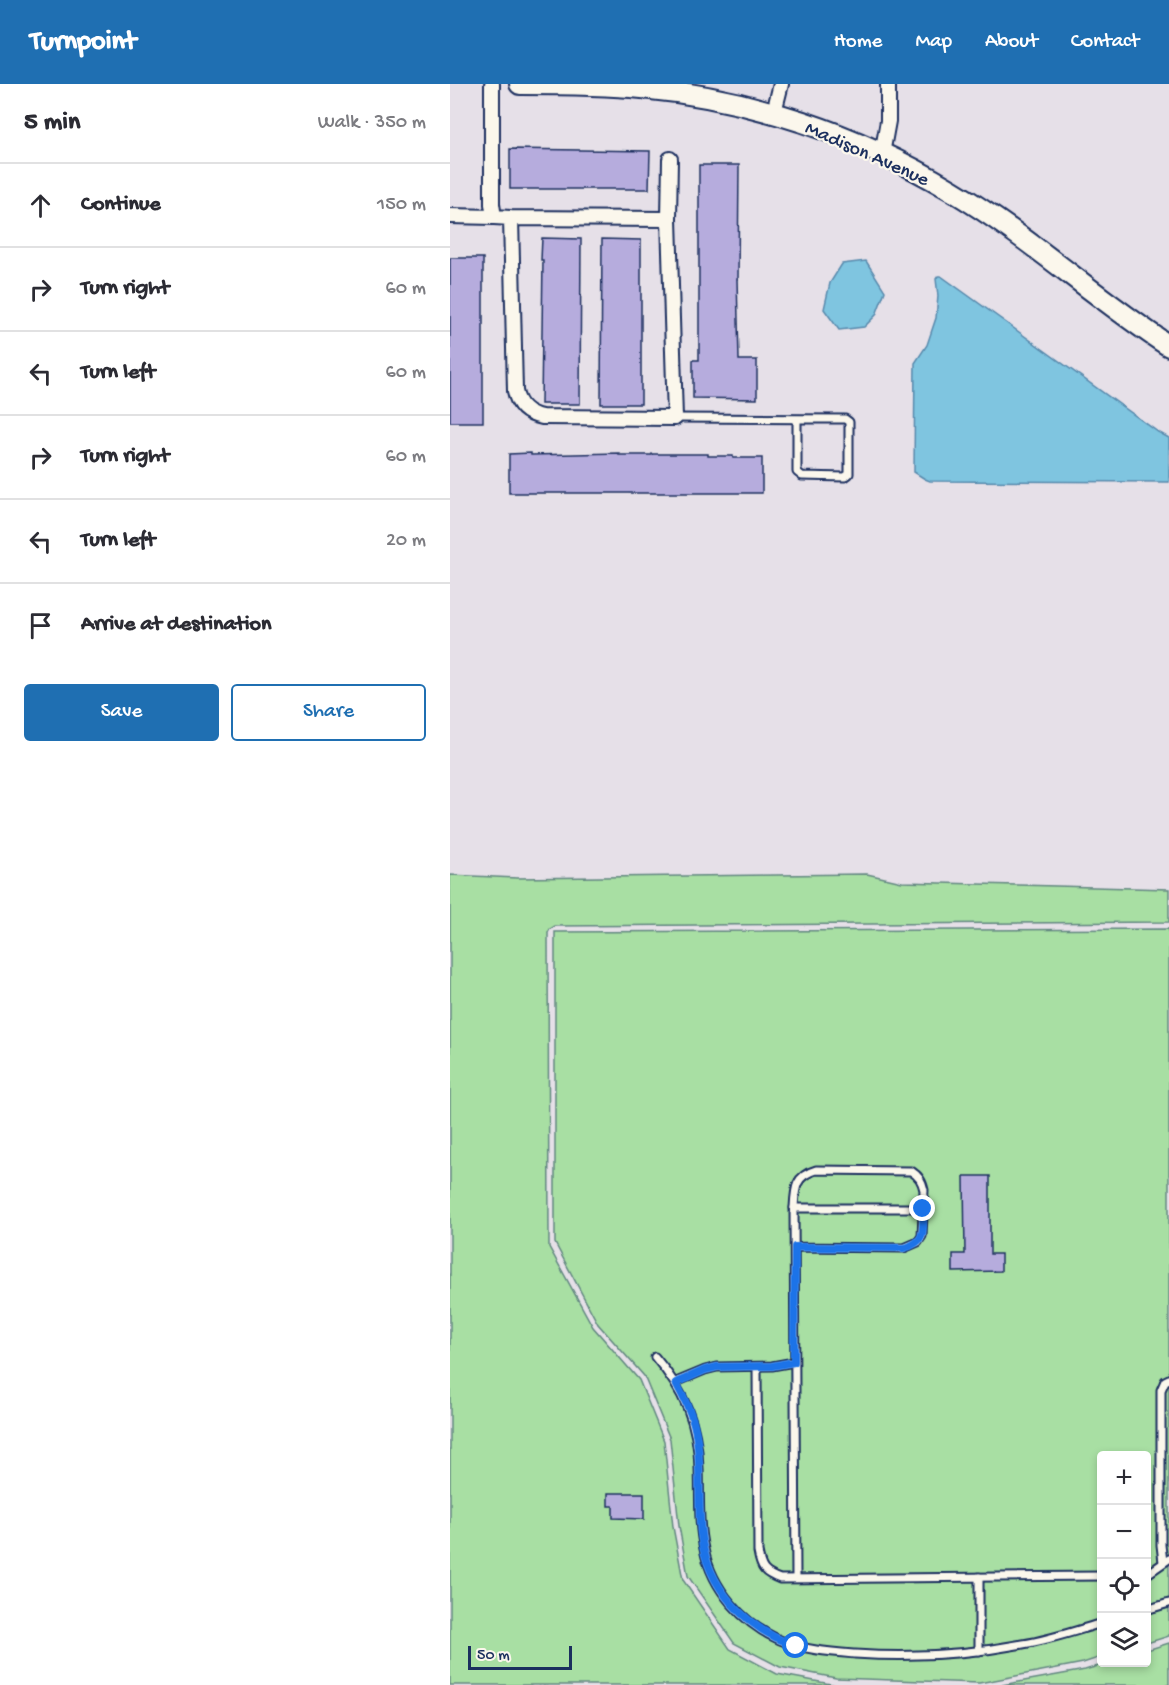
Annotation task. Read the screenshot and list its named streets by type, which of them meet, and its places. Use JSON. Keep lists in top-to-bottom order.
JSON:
{
  "streets": {
    "main road": ["Madison Avenue"]
  },
  "scale_bar": "50 m",
  "page": {
    "header": "Turnpoint",
    "nav": [
      "Home",
      "Map",
      "About",
      "Contact"
    ],
    "heading": ["5 min", "Walk · 350 m"],
    "list": [
      ["Continue", "150 m"],
      ["Turn right", "60 m"],
      ["Turn left", "60 m"],
      ["Turn right", "60 m"],
      ["Turn left", "20 m"],
      "Arrive at destination"
    ],
    "buttons": ["Save", "Share"],
    "map_buttons": ["+", "−"],
    "scale": "50 m"
  }
}
